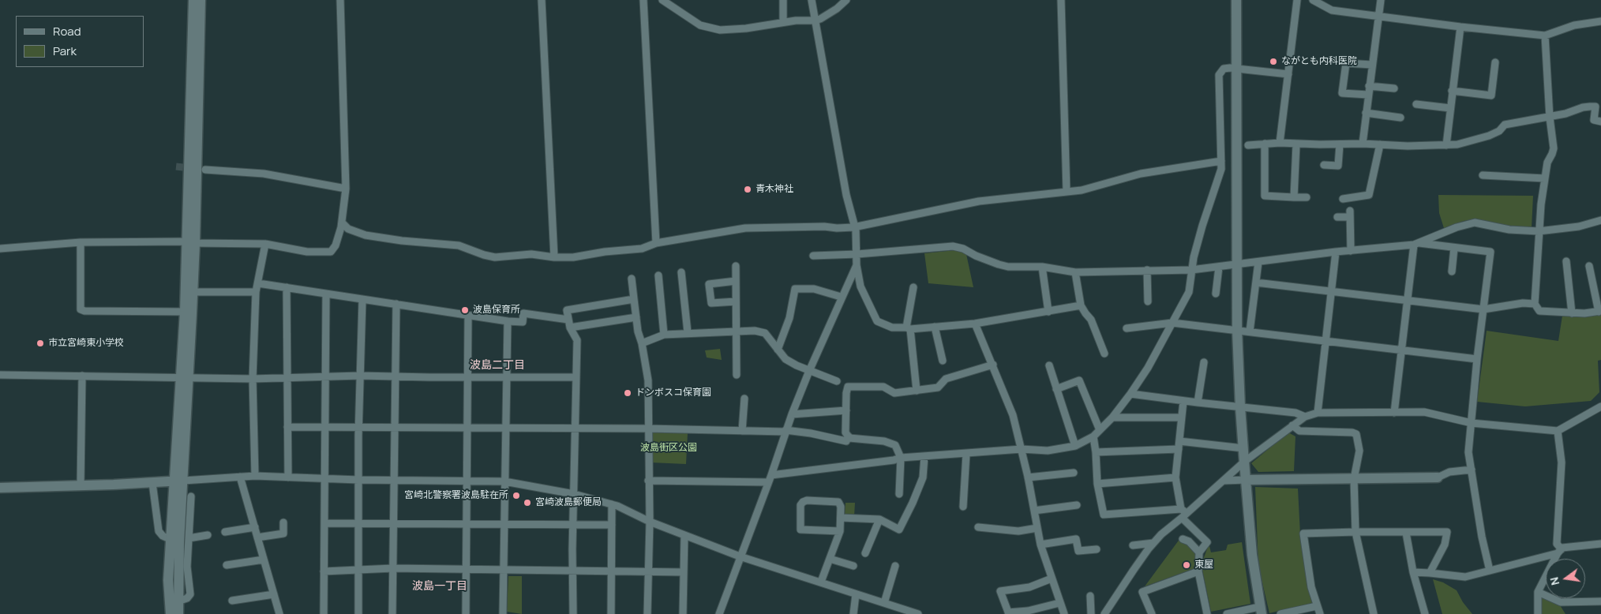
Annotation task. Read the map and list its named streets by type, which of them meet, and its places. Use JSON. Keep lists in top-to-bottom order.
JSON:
{
  "districts": ["波島二丁目", "波島一丁目"],
  "parks": ["波島街区公園"],
  "places": [
    "ながとも内科医院",
    "青木神社",
    "波島保育所",
    "市立宮崎東小学校",
    "ドンボスコ保育園",
    "宮崎北警察署波島駐在所",
    "宮崎波島郵便局",
    "東屋"
  ],
  "legend": ["Road", "Park"],
  "north": "left"
}
